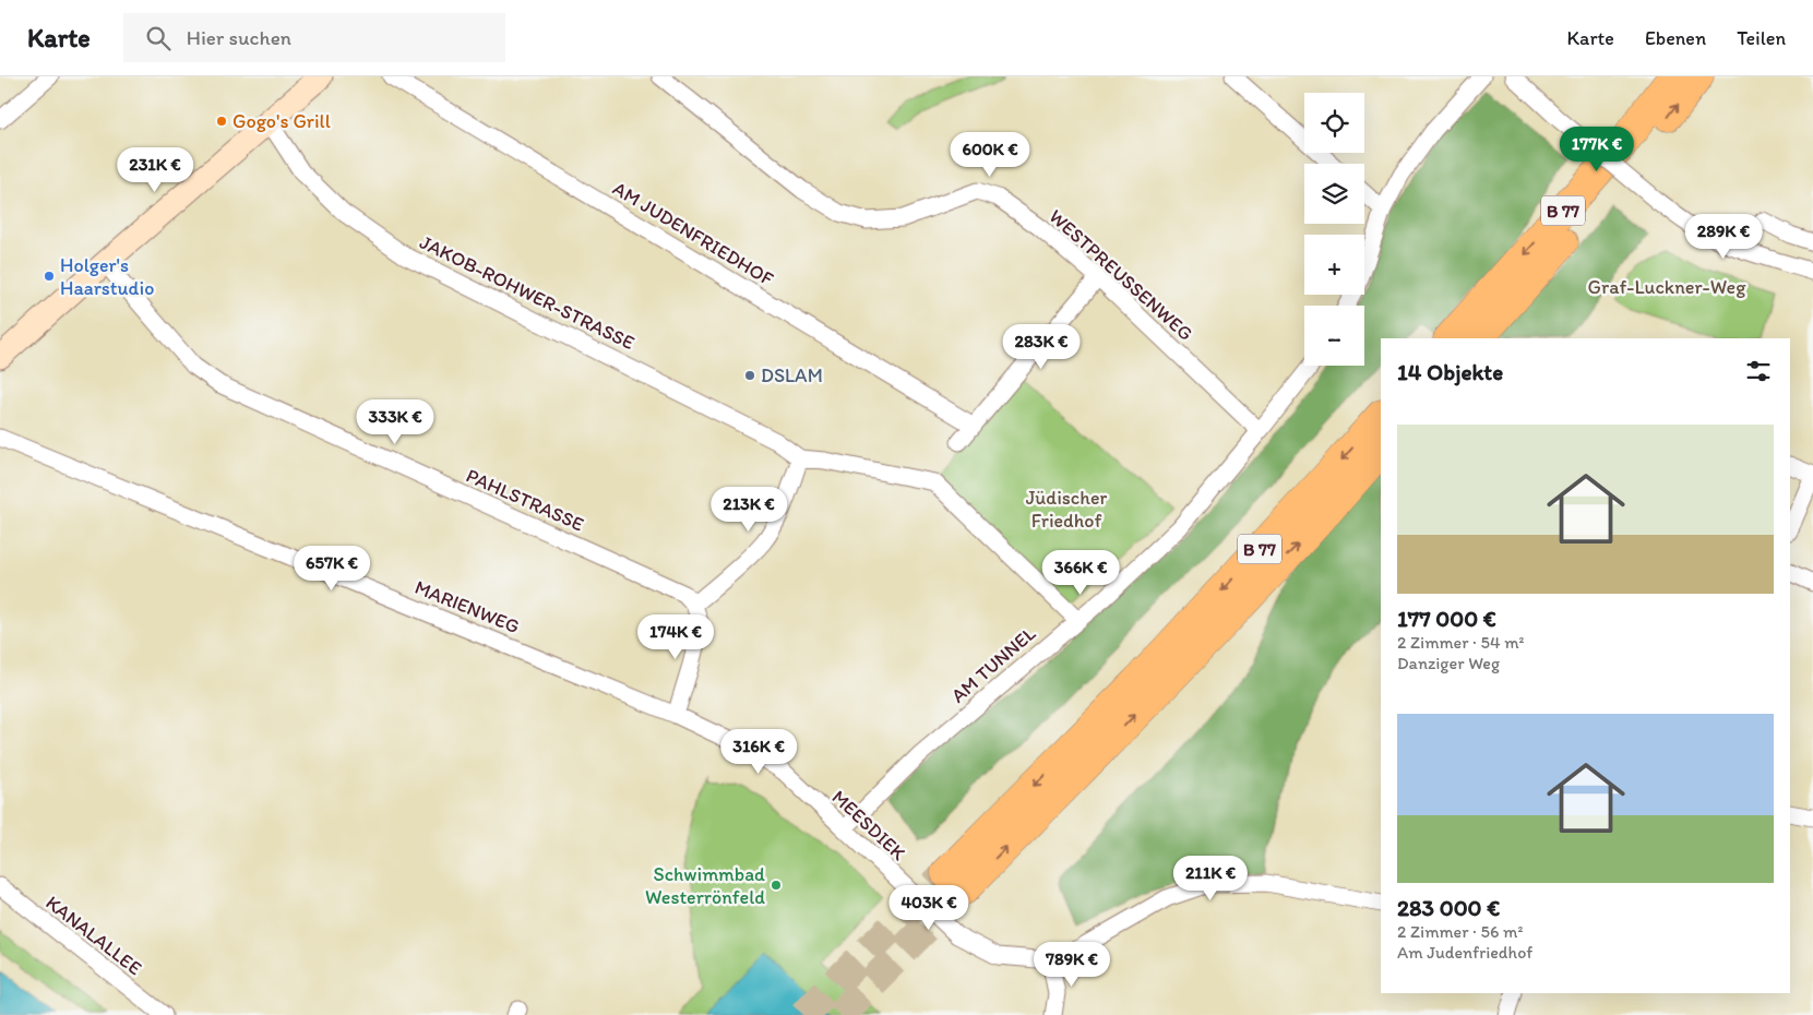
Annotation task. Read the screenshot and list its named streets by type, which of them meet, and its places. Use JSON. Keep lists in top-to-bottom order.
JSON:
{
  "streets": {
    "highway": ["B 77"],
    "street": [
      "AM JUDENFRIEDHOF",
      "WESTPREUSSENWEG",
      "JAKOB-ROHWER-STRASSE",
      "PAHLSTRASSE",
      "MARIENWEG",
      "AM TUNNEL",
      "MEESDIEK",
      "KANALALLEE"
    ]
  },
  "crossings": [
    ["WESTPREUSSENWEG", "AM TUNNEL"],
    ["MARIENWEG", "MEESDIEK"],
    ["AM TUNNEL", "MEESDIEK"]
  ],
  "parks": ["Graf-Luckner-Weg", "Jüdischer Friedhof"],
  "places": [
    "Gogo's Grill",
    "Holger's Haarstudio",
    "DSLAM",
    "Schwimmbad Westerrönfeld"
  ],
  "page": {
    "header": "Karte",
    "search": "Hier suchen",
    "nav": ["Karte", "Ebenen", "Teilen"],
    "map_buttons": ["+", "−"],
    "price": [
      "177K €",
      "600K €",
      "231K €",
      "289K €",
      "283K €",
      "333K €",
      "213K €",
      "657K €",
      "366K €",
      "174K €",
      "316K €",
      "211K €",
      "403K €",
      "789K €"
    ],
    "heading": "14 Objekte",
    "list": [
      {
        "name": "177 000 €",
        "note": "2 Zimmer · 54 m² · Danziger Weg"
      },
      {
        "name": "283 000 €",
        "note": "2 Zimmer · 56 m² · Am Judenfriedhof"
      }
    ]
  }
}
